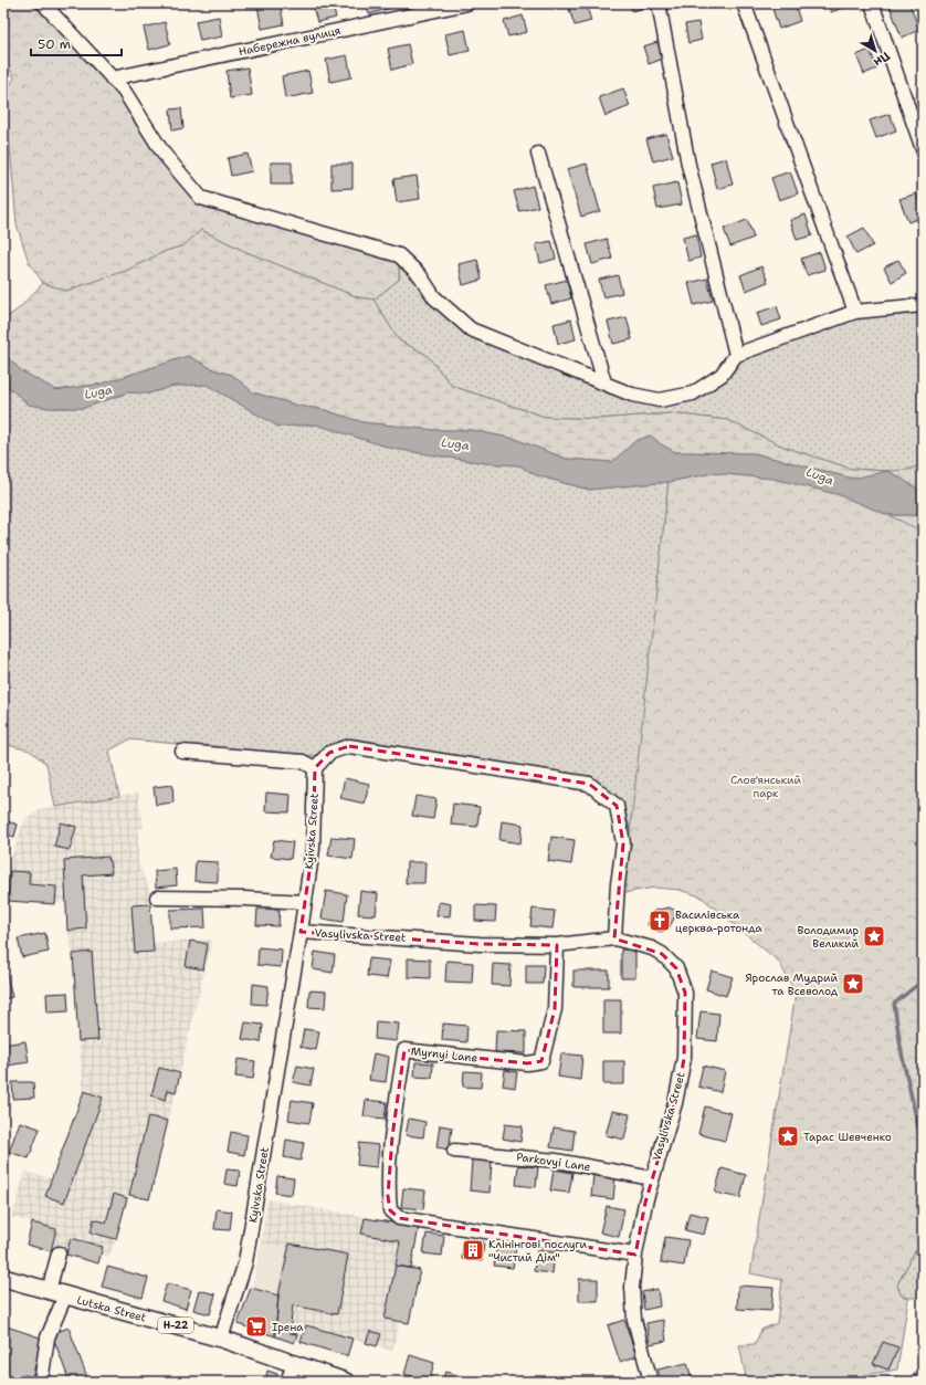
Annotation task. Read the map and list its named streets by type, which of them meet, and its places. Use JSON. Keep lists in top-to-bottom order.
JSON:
{
  "streets": {
    "main road": ["Lutska Street", "Н-22"],
    "street": [
      "Набережна вулиця",
      "Kyivska Street",
      "Vasylivska Street",
      "Myrnyi Lane",
      "Parkovyi Lane"
    ]
  },
  "crossings": [
    ["Kyivska Street", "Vasylivska Street"],
    ["Kyivska Street", "Lutska Street"],
    ["Vasylivska Street", "Myrnyi Lane"],
    ["Vasylivska Street", "Parkovyi Lane"]
  ],
  "water": ["Luga"],
  "parks": ["Слов'янський парк"],
  "places": {
    "church": ["Василівська церква-ротонда"],
    "place": ["Володимир Великий", "Ярослав Мудрий та Всеволод", "Тарас Шевченко"],
    "building": ["Клінінгові послуги \"Чистий Дім\""],
    "supermarket": ["Ірена"]
  },
  "scale_bar": "50 m",
  "north": "bottom right"
}
